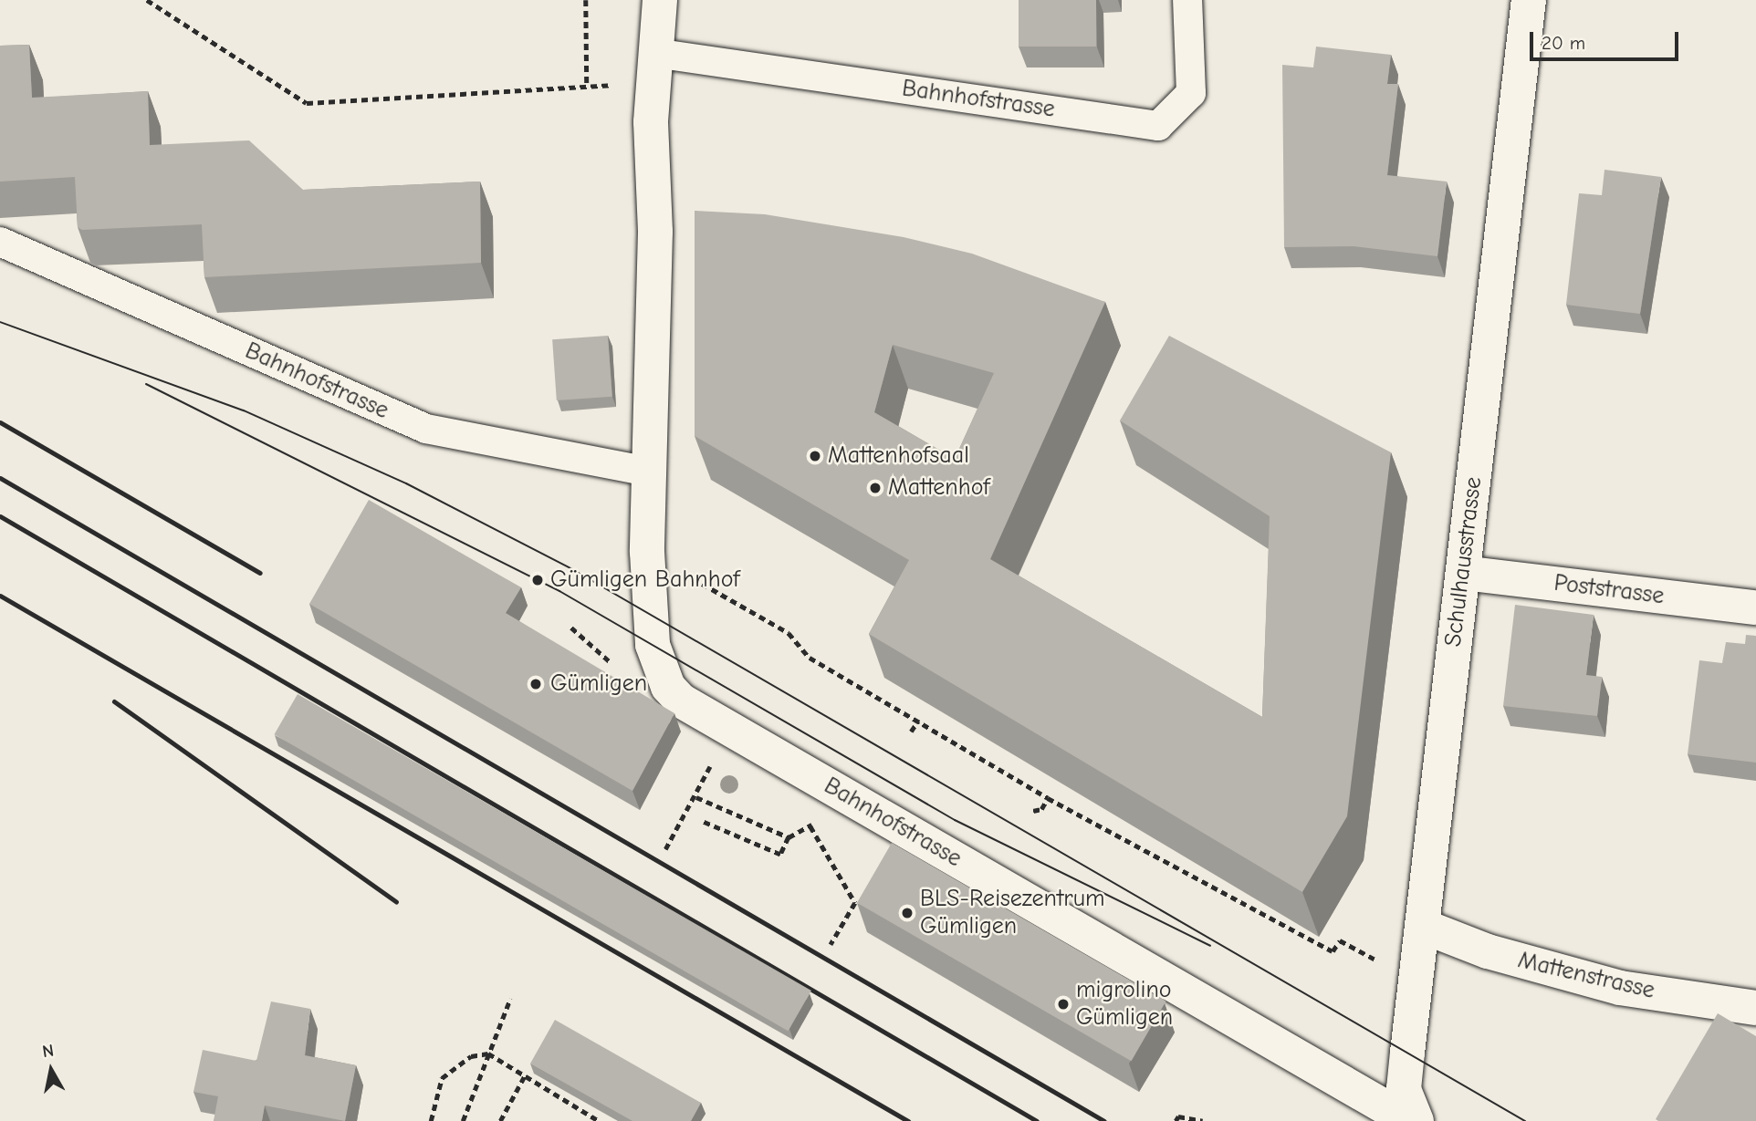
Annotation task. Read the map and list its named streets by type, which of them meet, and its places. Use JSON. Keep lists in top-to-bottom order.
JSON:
{
  "streets": {
    "street": [
      "Bahnhofstrasse",
      "Schulhausstrasse",
      "Poststrasse",
      "Mattenstrasse"
    ]
  },
  "crossings": [
    ["Schulhausstrasse", "Poststrasse"],
    ["Schulhausstrasse", "Mattenstrasse"]
  ],
  "places": [
    "Mattenhofsaal",
    "Mattenhof",
    "Gümligen Bahnhof",
    "Gümligen",
    "BLS-Reisezentrum Gümligen",
    "migrolino Gümligen"
  ],
  "scale_bar": "20 m",
  "north": "top"
}
